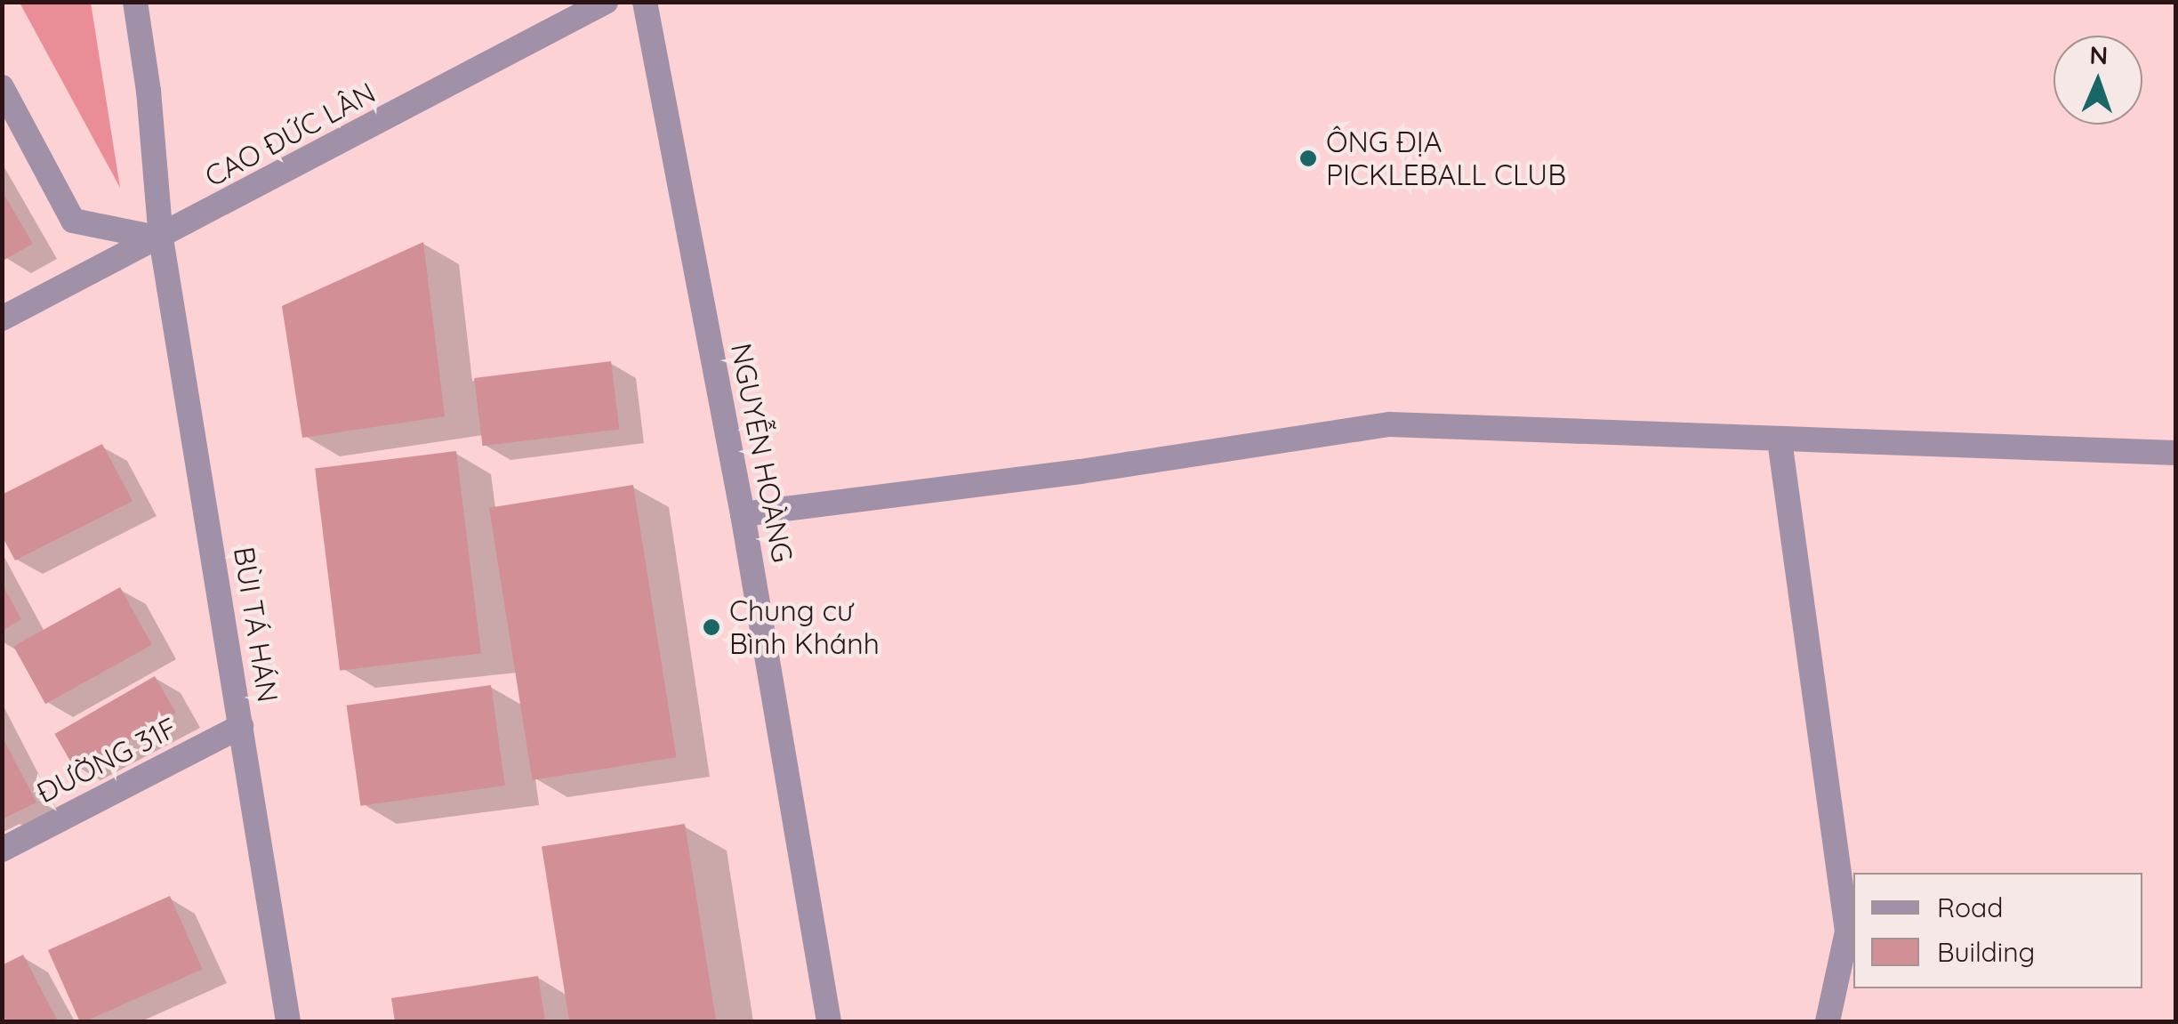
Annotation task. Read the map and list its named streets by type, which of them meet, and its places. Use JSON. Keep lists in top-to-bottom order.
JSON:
{
  "streets": {
    "street": [
      "CAO ĐỨC LÂN",
      "NGUYỄN HOÀNG",
      "BÙI TÁ HÁN",
      "ĐƯỜNG 31F"
    ]
  },
  "crossings": [
    ["CAO ĐỨC LÂN", "BÙI TÁ HÁN"],
    ["BÙI TÁ HÁN", "ĐƯỜNG 31F"]
  ],
  "places": ["ÔNG ĐỊA PICKLEBALL CLUB", "Chung cư Bình Khánh"],
  "legend": ["Road", "Building"],
  "north": "top"
}
